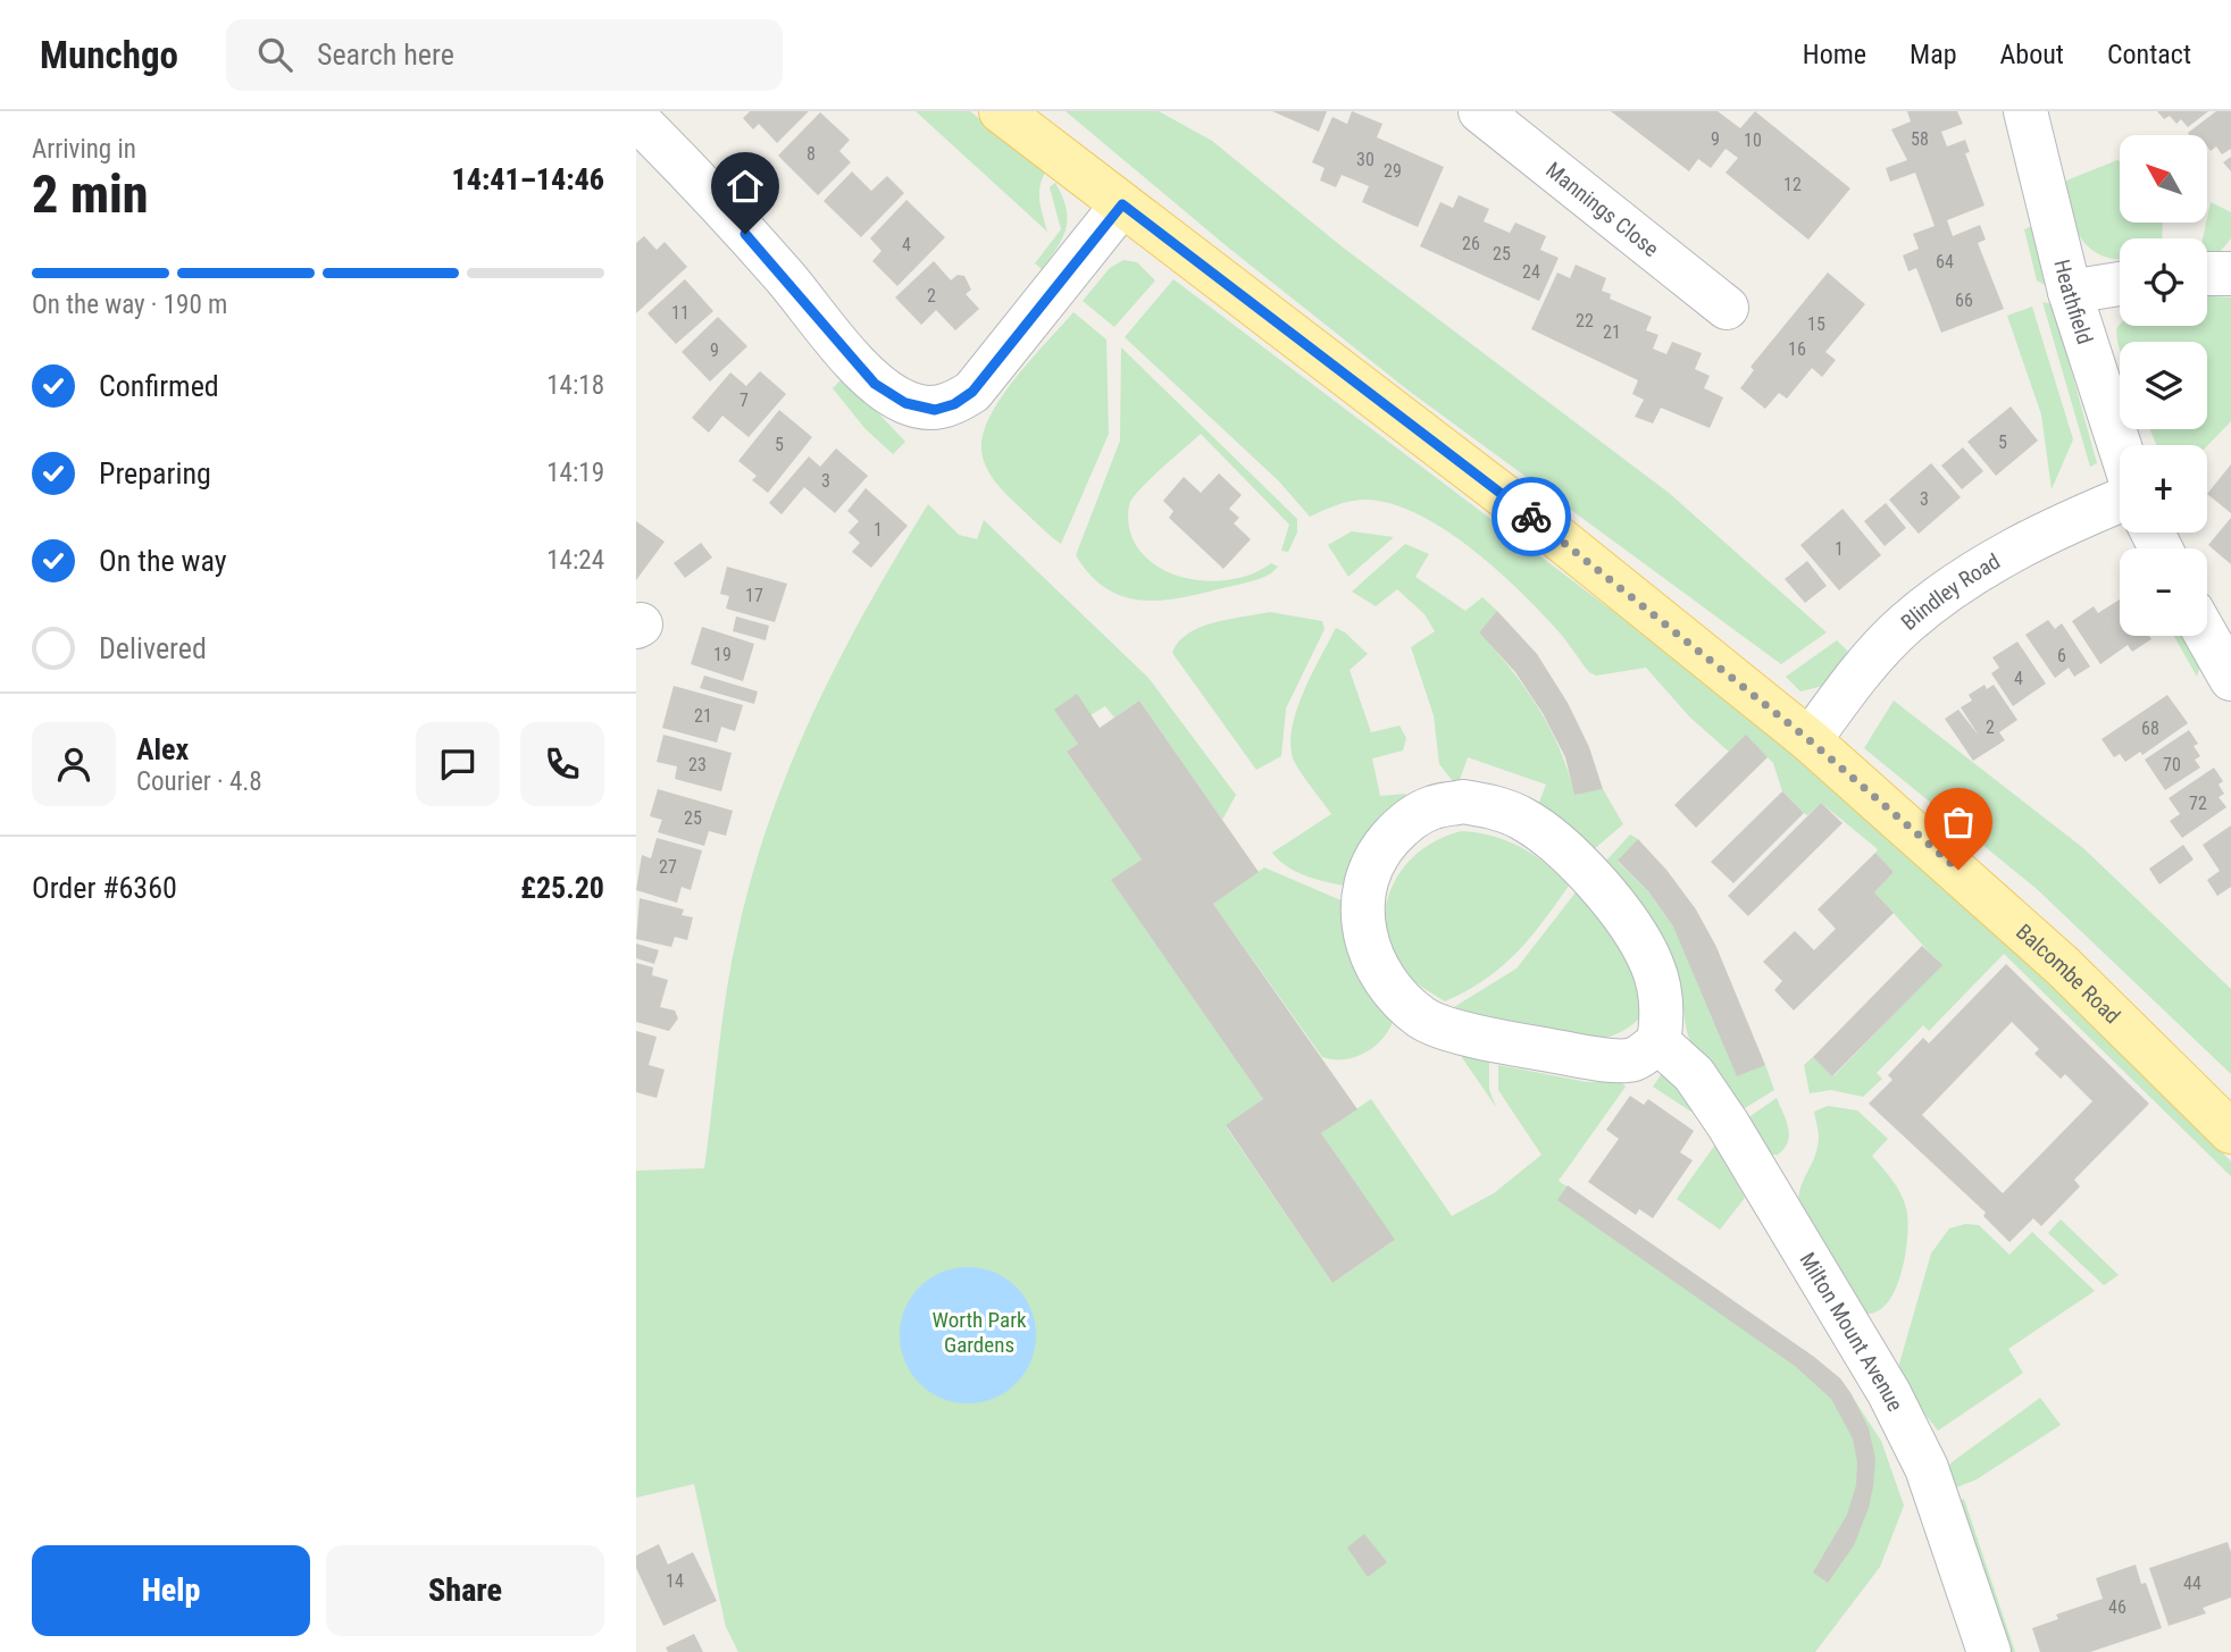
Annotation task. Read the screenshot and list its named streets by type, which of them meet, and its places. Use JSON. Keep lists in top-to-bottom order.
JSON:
{
  "streets": {
    "main road": ["Balcombe Road"],
    "street": [
      "Mannings Close",
      "Heathfield",
      "Blindley Road",
      "Milton Mount Avenue"
    ]
  },
  "crossings": [
    ["Blindley Road", "Balcombe Road"]
  ],
  "parks": ["Worth Park Gardens"],
  "house_numbers": [
    "9",
    "58",
    "10",
    "8",
    "30",
    "29",
    "12",
    "26",
    "4",
    "25",
    "64",
    "24",
    "2",
    "66",
    "11",
    "22",
    "15",
    "21",
    "16",
    "9",
    "7",
    "5",
    "5",
    "3",
    "3",
    "1",
    "1",
    "17",
    "19",
    "6",
    "4",
    "21",
    "2",
    "68",
    "23",
    "70",
    "72",
    "25",
    "27",
    "14",
    "44",
    "46"
  ],
  "north": "top left",
  "page": {
    "header": "Munchgo",
    "search": "Search here",
    "nav": [
      "Home",
      "Map",
      "About",
      "Contact"
    ],
    "heading": ["2 min", "Arriving in", "14:41–14:46"],
    "panel": [
      "Alex",
      "Courier · 4.8",
      "Order #6360",
      "£25.20"
    ],
    "map_buttons": ["+", "−"],
    "bar": "On the way · 190 m",
    "list": [
      ["Confirmed", "14:18"],
      ["Preparing", "14:19"],
      ["On the way", "14:24"],
      "Delivered"
    ],
    "buttons": ["Help", "Share"]
  }
}
